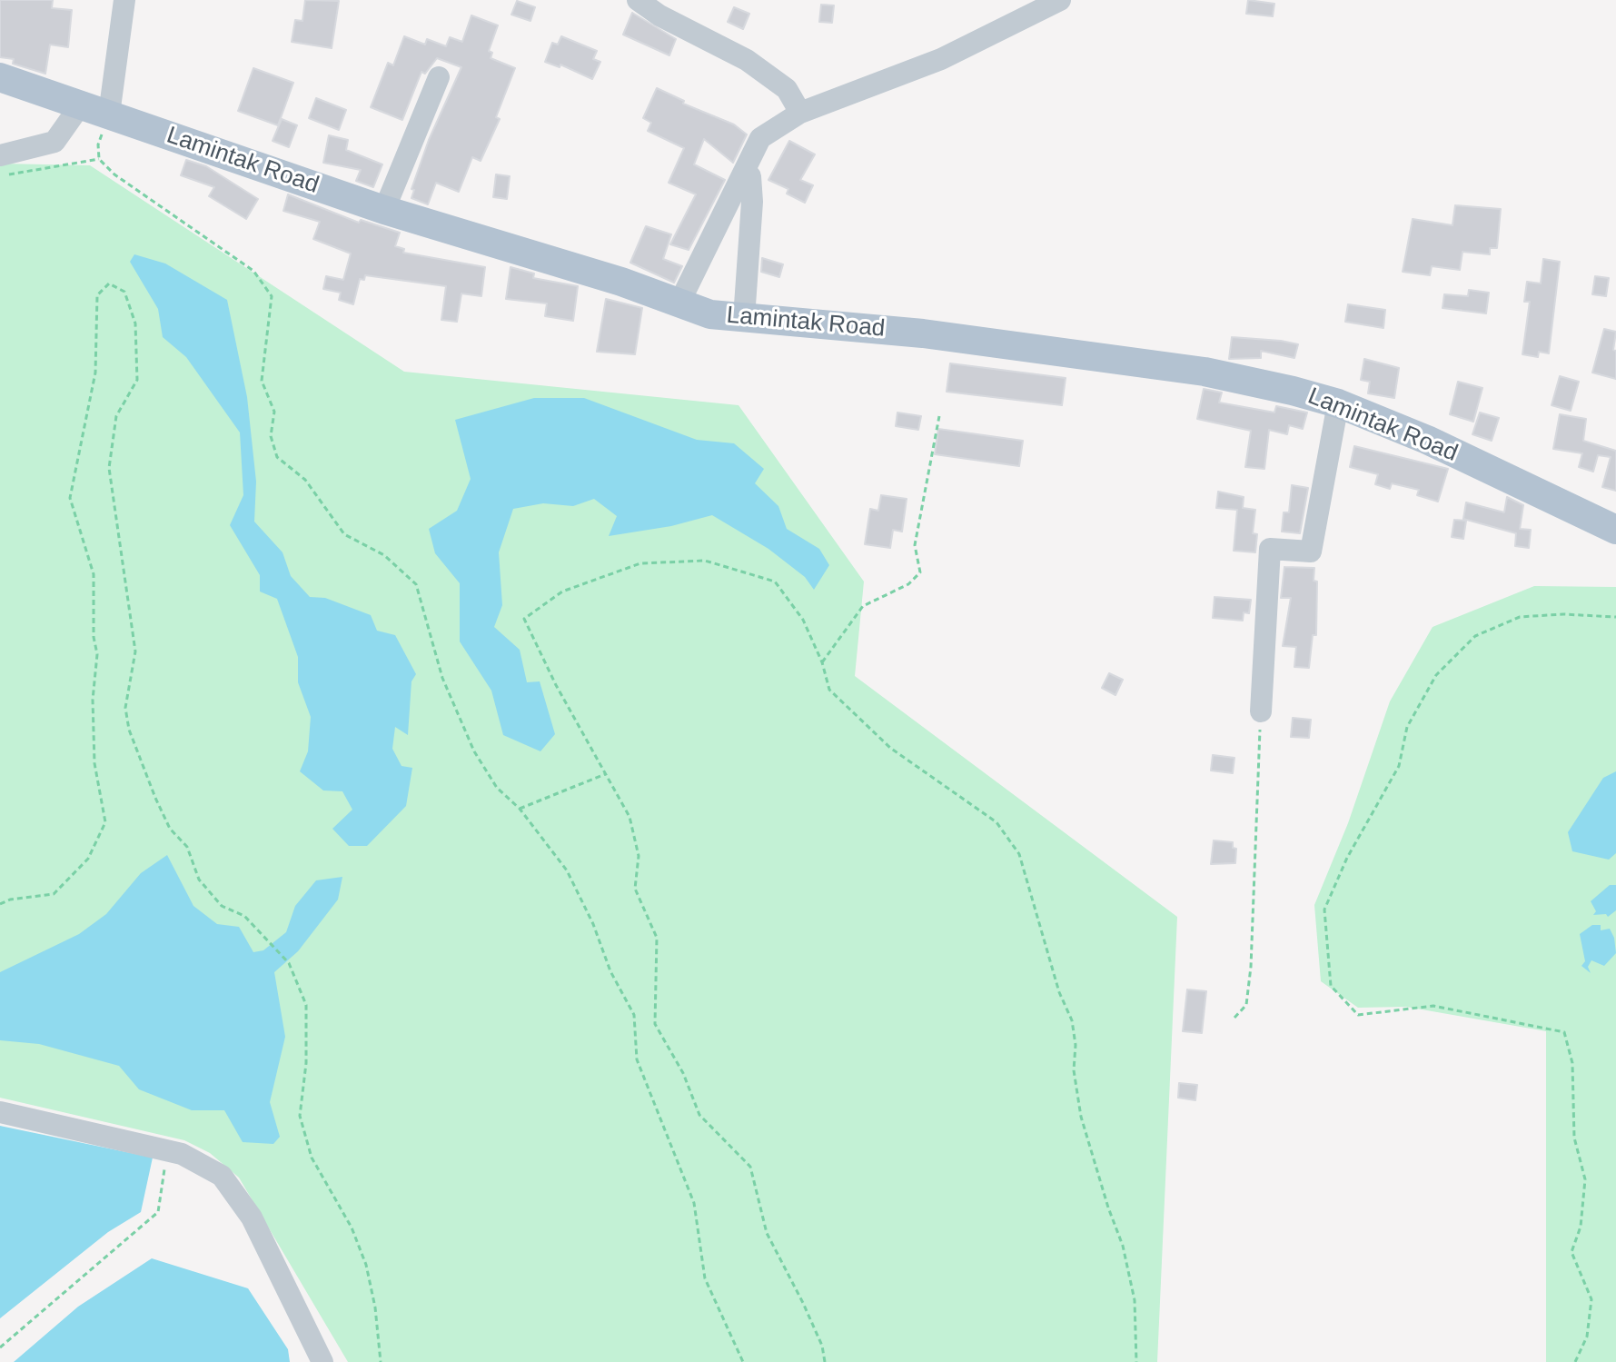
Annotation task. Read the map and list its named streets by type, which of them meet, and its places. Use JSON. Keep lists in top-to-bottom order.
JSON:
{
  "streets": {
    "main road": ["Lamintak Road"]
  }
}
